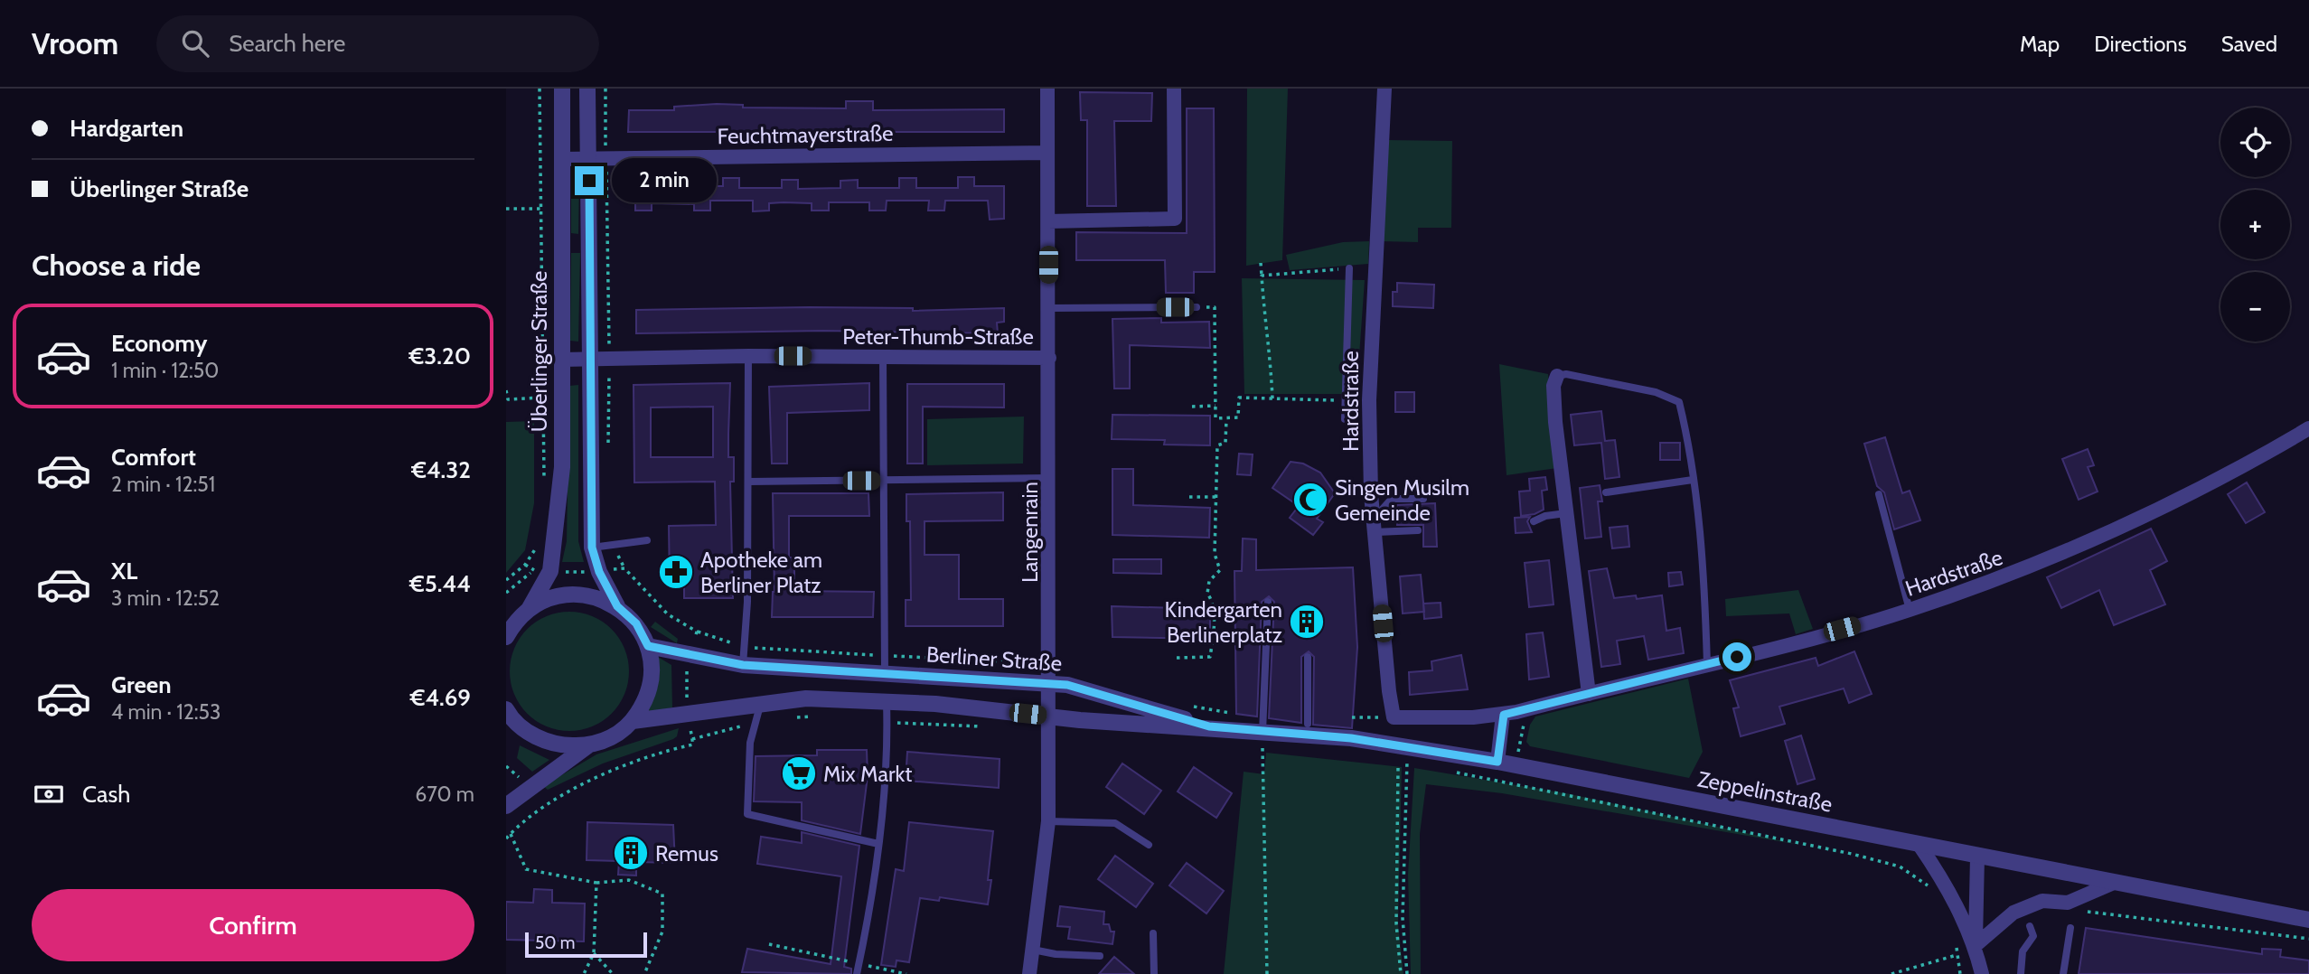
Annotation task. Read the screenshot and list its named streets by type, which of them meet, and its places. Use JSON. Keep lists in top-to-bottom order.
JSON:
{
  "streets": {
    "street": [
      "Feuchtmayerstraße",
      "Peter-Thumb-Straße",
      "Überlinger Straße",
      "Hardstraße",
      "Langenrain",
      "Berliner Straße",
      "Zeppelinstraße"
    ]
  },
  "crossings": [
    ["Feuchtmayerstraße", "Überlinger Straße"],
    ["Feuchtmayerstraße", "Langenrain"],
    ["Peter-Thumb-Straße", "Überlinger Straße"],
    ["Peter-Thumb-Straße", "Langenrain"],
    ["Langenrain", "Berliner Straße"],
    ["Berliner Straße", "Zeppelinstraße"]
  ],
  "places": {
    "mosque": ["Singen Musilm Gemeinde"],
    "pharmacy": ["Apotheke am Berliner Platz"],
    "building": ["Kindergarten Berlinerplatz", "Remus"],
    "supermarket": ["Mix Markt"]
  },
  "scale_bar": "50 m",
  "page": {
    "header": "Vroom",
    "search": "Search here",
    "nav": ["Map", "Directions", "Saved"],
    "banner": ["Hardgarten", "Überlinger Straße"],
    "map_buttons": ["+", "−"],
    "bubble": "2 min",
    "heading": "Choose a ride",
    "list": [
      {
        "name": "Economy",
        "note": "1 min · 12:50",
        "value": "€3.20"
      },
      {
        "name": "Comfort",
        "note": "2 min · 12:51",
        "value": "€4.32"
      },
      {
        "name": "XL",
        "note": "3 min · 12:52",
        "value": "€5.44"
      },
      {
        "name": "Green",
        "note": "4 min · 12:53",
        "value": "€4.69"
      }
    ],
    "pay": ["Cash", "670 m"],
    "buttons": "Confirm",
    "scale": "50 m"
  }
}
